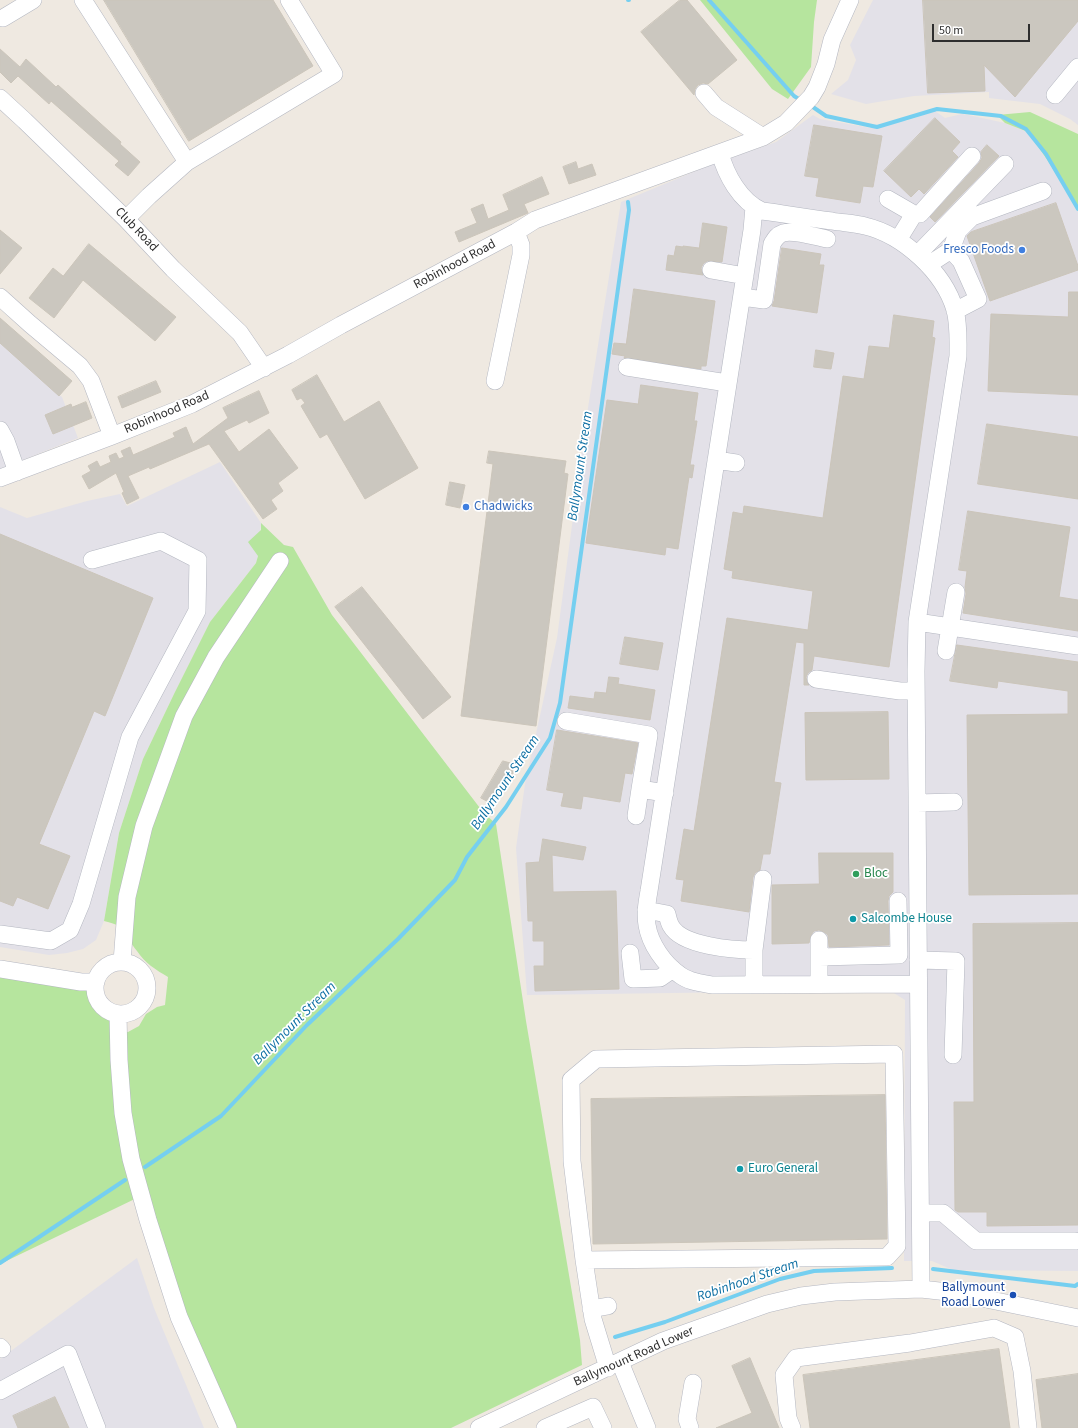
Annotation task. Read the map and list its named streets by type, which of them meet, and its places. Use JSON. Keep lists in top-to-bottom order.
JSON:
{
  "streets": {
    "street": ["Club Road", "Robinhood Road", "Ballymount Road Lower"]
  },
  "crossings": [
    ["Club Road", "Robinhood Road"]
  ],
  "water": ["Ballymount Stream", "Robinhood Stream"],
  "places": [
    "Fresco Foods",
    "Chadwicks",
    "Bloc",
    "Salcombe House",
    "Euro General",
    "Ballymount Road Lower"
  ],
  "scale_bar": "50 m"
}
